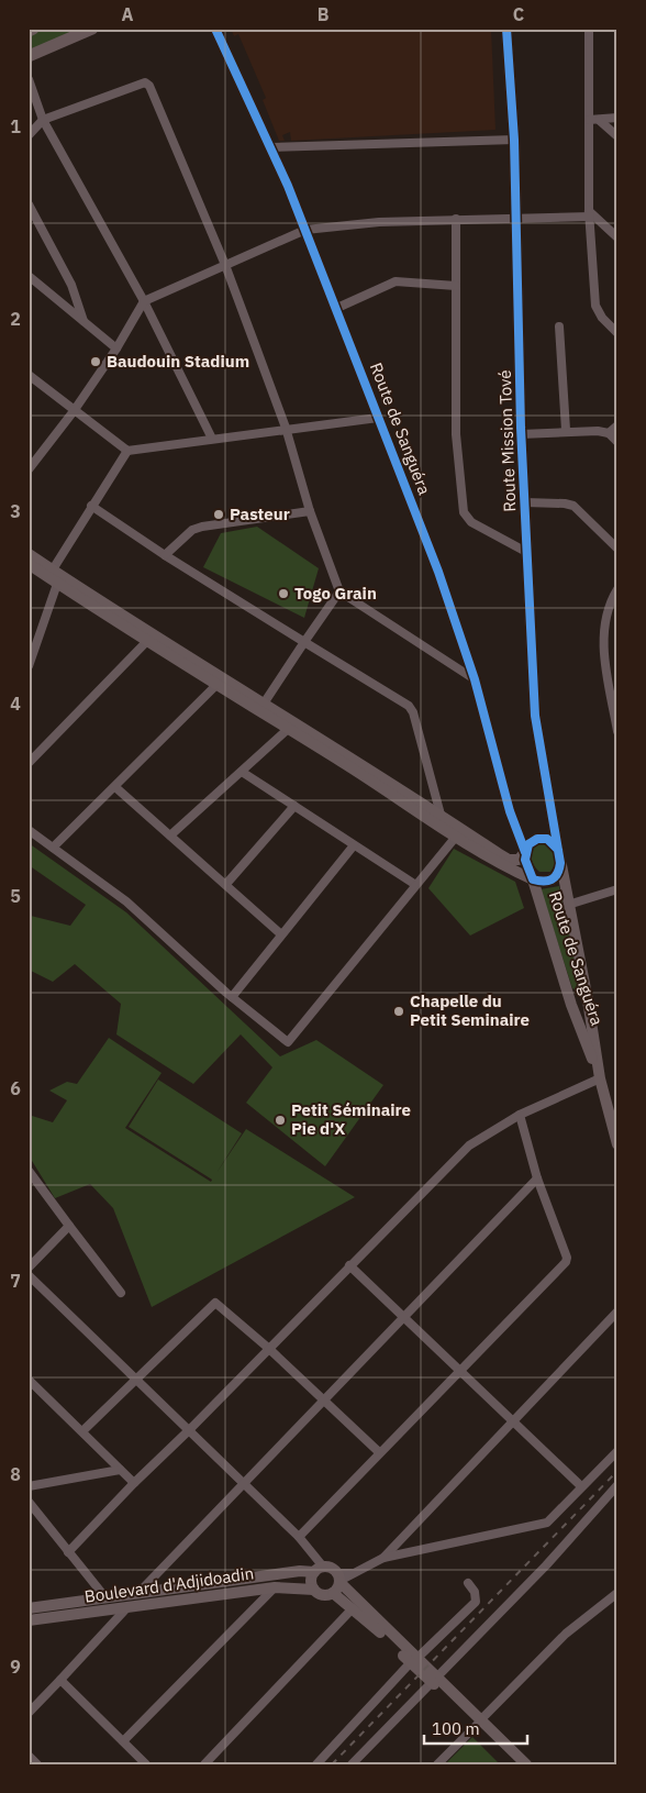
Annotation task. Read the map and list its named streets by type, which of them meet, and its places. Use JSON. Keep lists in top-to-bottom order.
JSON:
{
  "streets": {
    "street": ["Route de Sanguéra", "Route Mission Tové", "Boulevard d'Adjidoadin"]
  },
  "crossings": [
    ["Route de Sanguéra", "Route Mission Tové"]
  ],
  "places": [
    "Baudouin Stadium",
    "Pasteur",
    "Togo Grain",
    "Chapelle du Petit Seminaire",
    "Petit Séminaire Pie d'X"
  ],
  "scale_bar": "100 m",
  "grid": {
    "columns": ["A", "B", "C"],
    "rows": [
      "1",
      "2",
      "3",
      "4",
      "5",
      "6",
      "7",
      "8",
      "9"
    ]
  }
}
